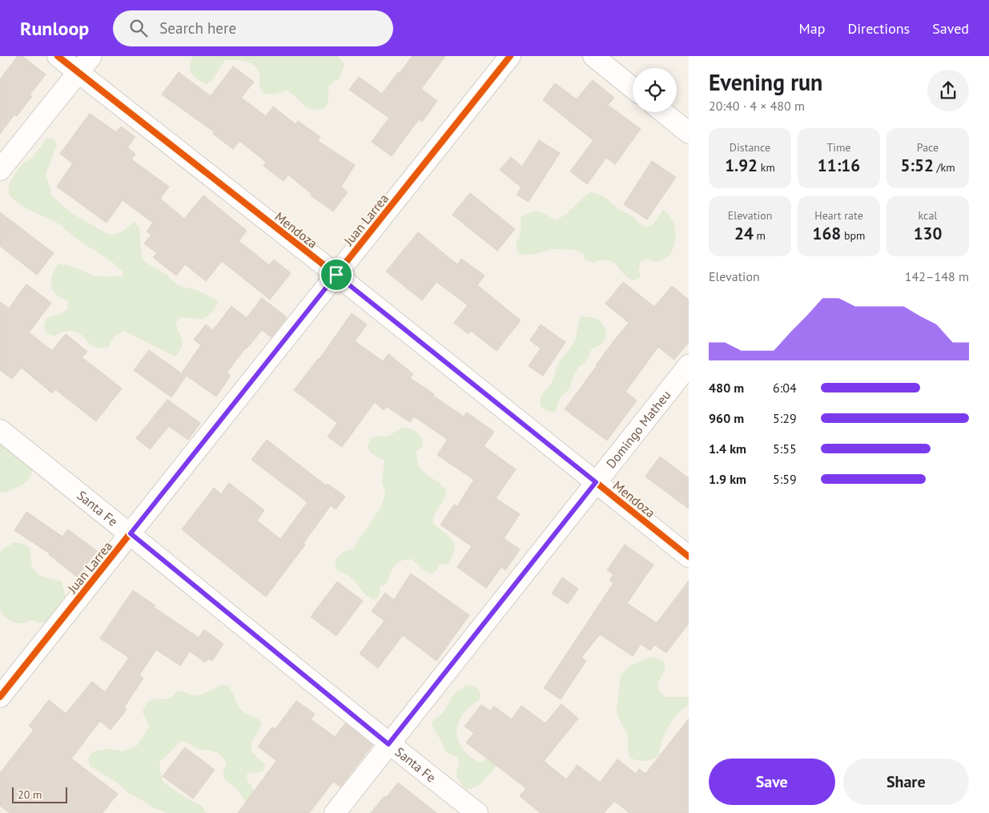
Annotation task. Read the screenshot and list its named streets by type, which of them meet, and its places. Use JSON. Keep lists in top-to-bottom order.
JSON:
{
  "streets": {
    "street": [
      "Juan Larrea",
      "Mendoza",
      "Domingo Matheu",
      "Santa Fe"
    ]
  },
  "crossings": [
    ["Juan Larrea", "Mendoza"],
    ["Juan Larrea", "Santa Fe"],
    ["Mendoza", "Domingo Matheu"],
    ["Domingo Matheu", "Santa Fe"]
  ],
  "scale_bar": "20 m",
  "page": {
    "header": "Runloop",
    "search": "Search here",
    "nav": ["Map", "Directions", "Saved"],
    "heading": ["Evening run", "20:40 · 4 × 480 m"],
    "stats": [
      ["Distance", "1.92 km"],
      ["Time", "11:16"],
      ["Pace", "5:52 /km"],
      ["Elevation", "24 m"],
      ["Heart rate", "168 bpm"],
      ["kcal", "130"]
    ],
    "chart": ["Elevation", "142–148 m"],
    "list": [
      {
        "name": "480 m",
        "note": "6:04"
      },
      {
        "name": "960 m",
        "note": "5:29"
      },
      {
        "name": "1.4 km",
        "note": "5:55"
      },
      {
        "name": "1.9 km",
        "note": "5:59"
      }
    ],
    "buttons": ["Save", "Share"],
    "scale": "20 m"
  }
}
